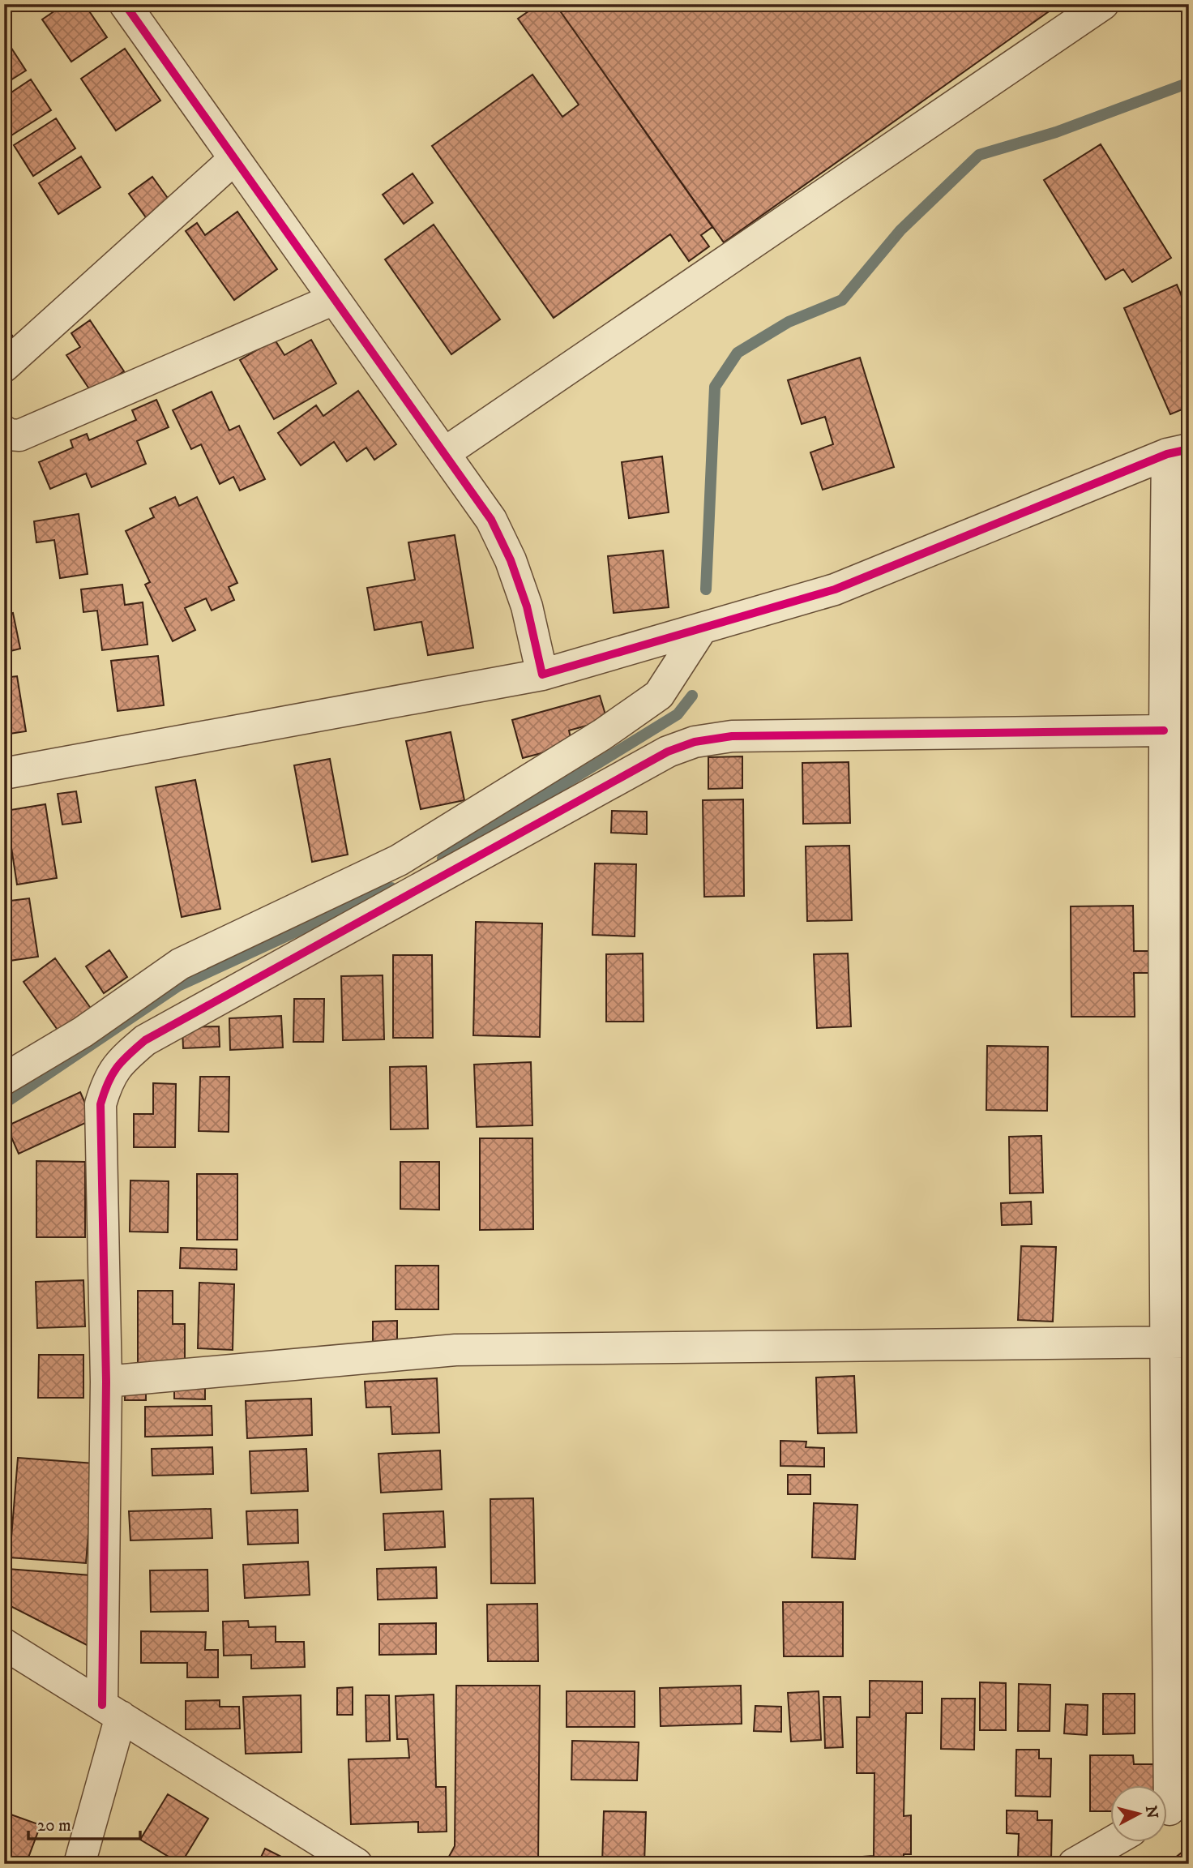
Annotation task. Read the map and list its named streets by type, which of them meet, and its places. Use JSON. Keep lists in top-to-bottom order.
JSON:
{
  "scale_bar": "20 m",
  "north": "right"
}
